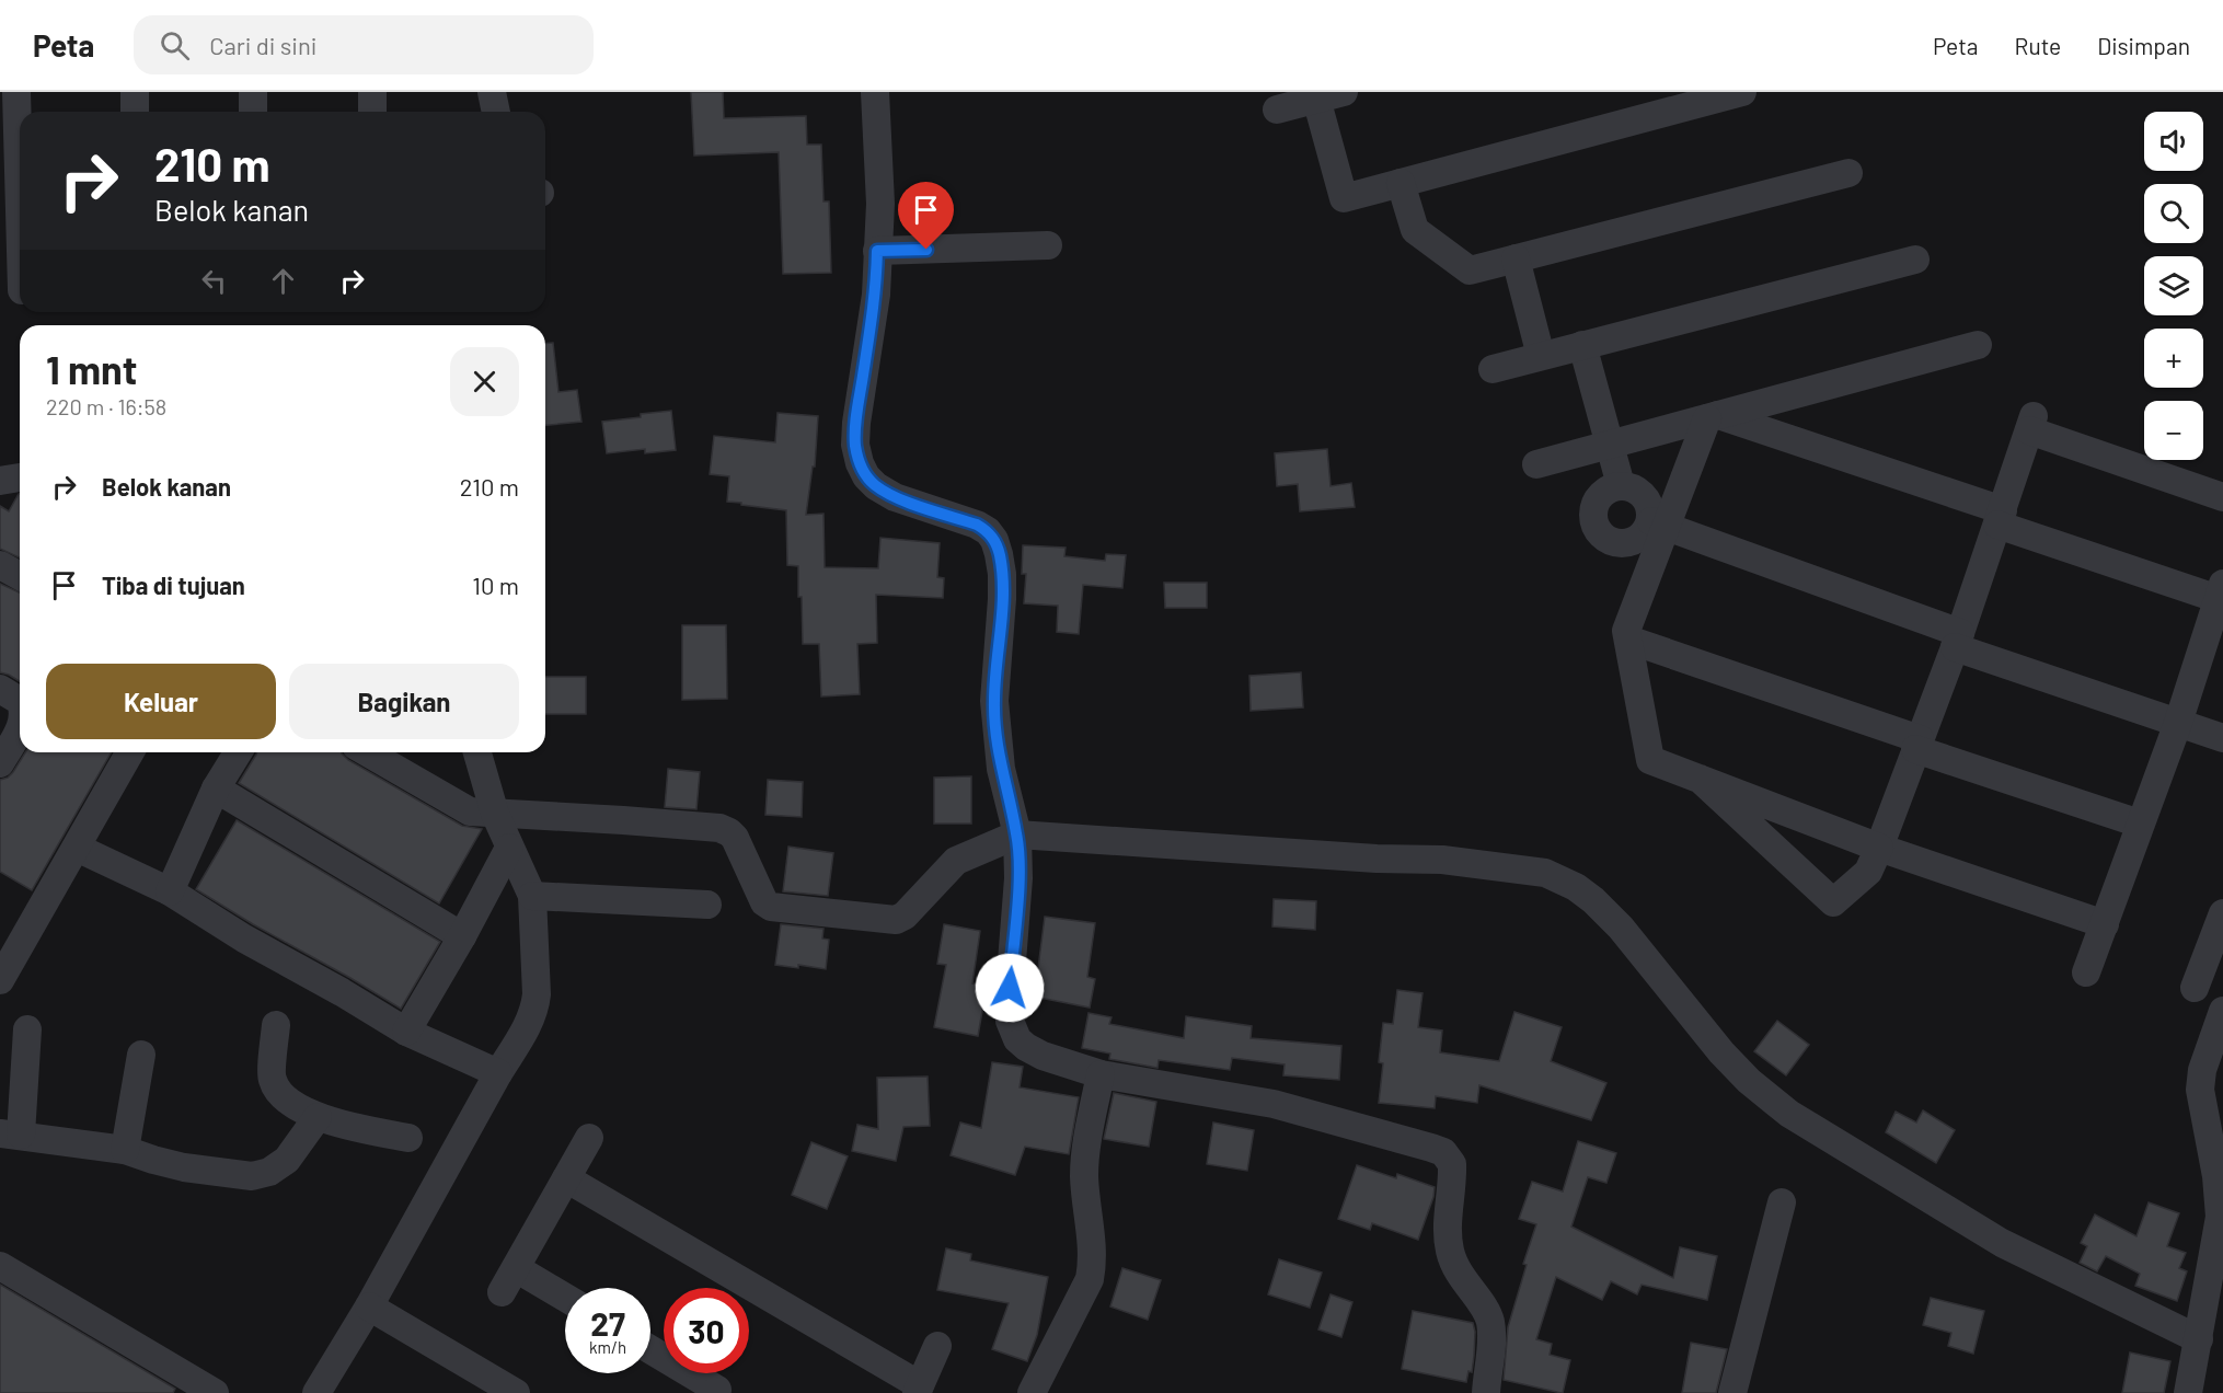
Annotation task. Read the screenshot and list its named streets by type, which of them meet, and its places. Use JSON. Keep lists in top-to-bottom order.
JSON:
{
  "page": {
    "header": "Peta",
    "search": "Cari di sini",
    "nav": ["Peta", "Rute", "Disimpan"],
    "map_buttons": ["+", "−"],
    "turn": ["210 m", "Belok kanan"],
    "heading": ["1 mnt", "220 m · 16:58"],
    "list": [
      {
        "name": "Belok kanan",
        "value": "210 m"
      },
      {
        "name": "Tiba di tujuan",
        "value": "10 m"
      }
    ],
    "buttons": ["Keluar", "Bagikan"],
    "speed": "27 km/h",
    "limit": "30"
  }
}
